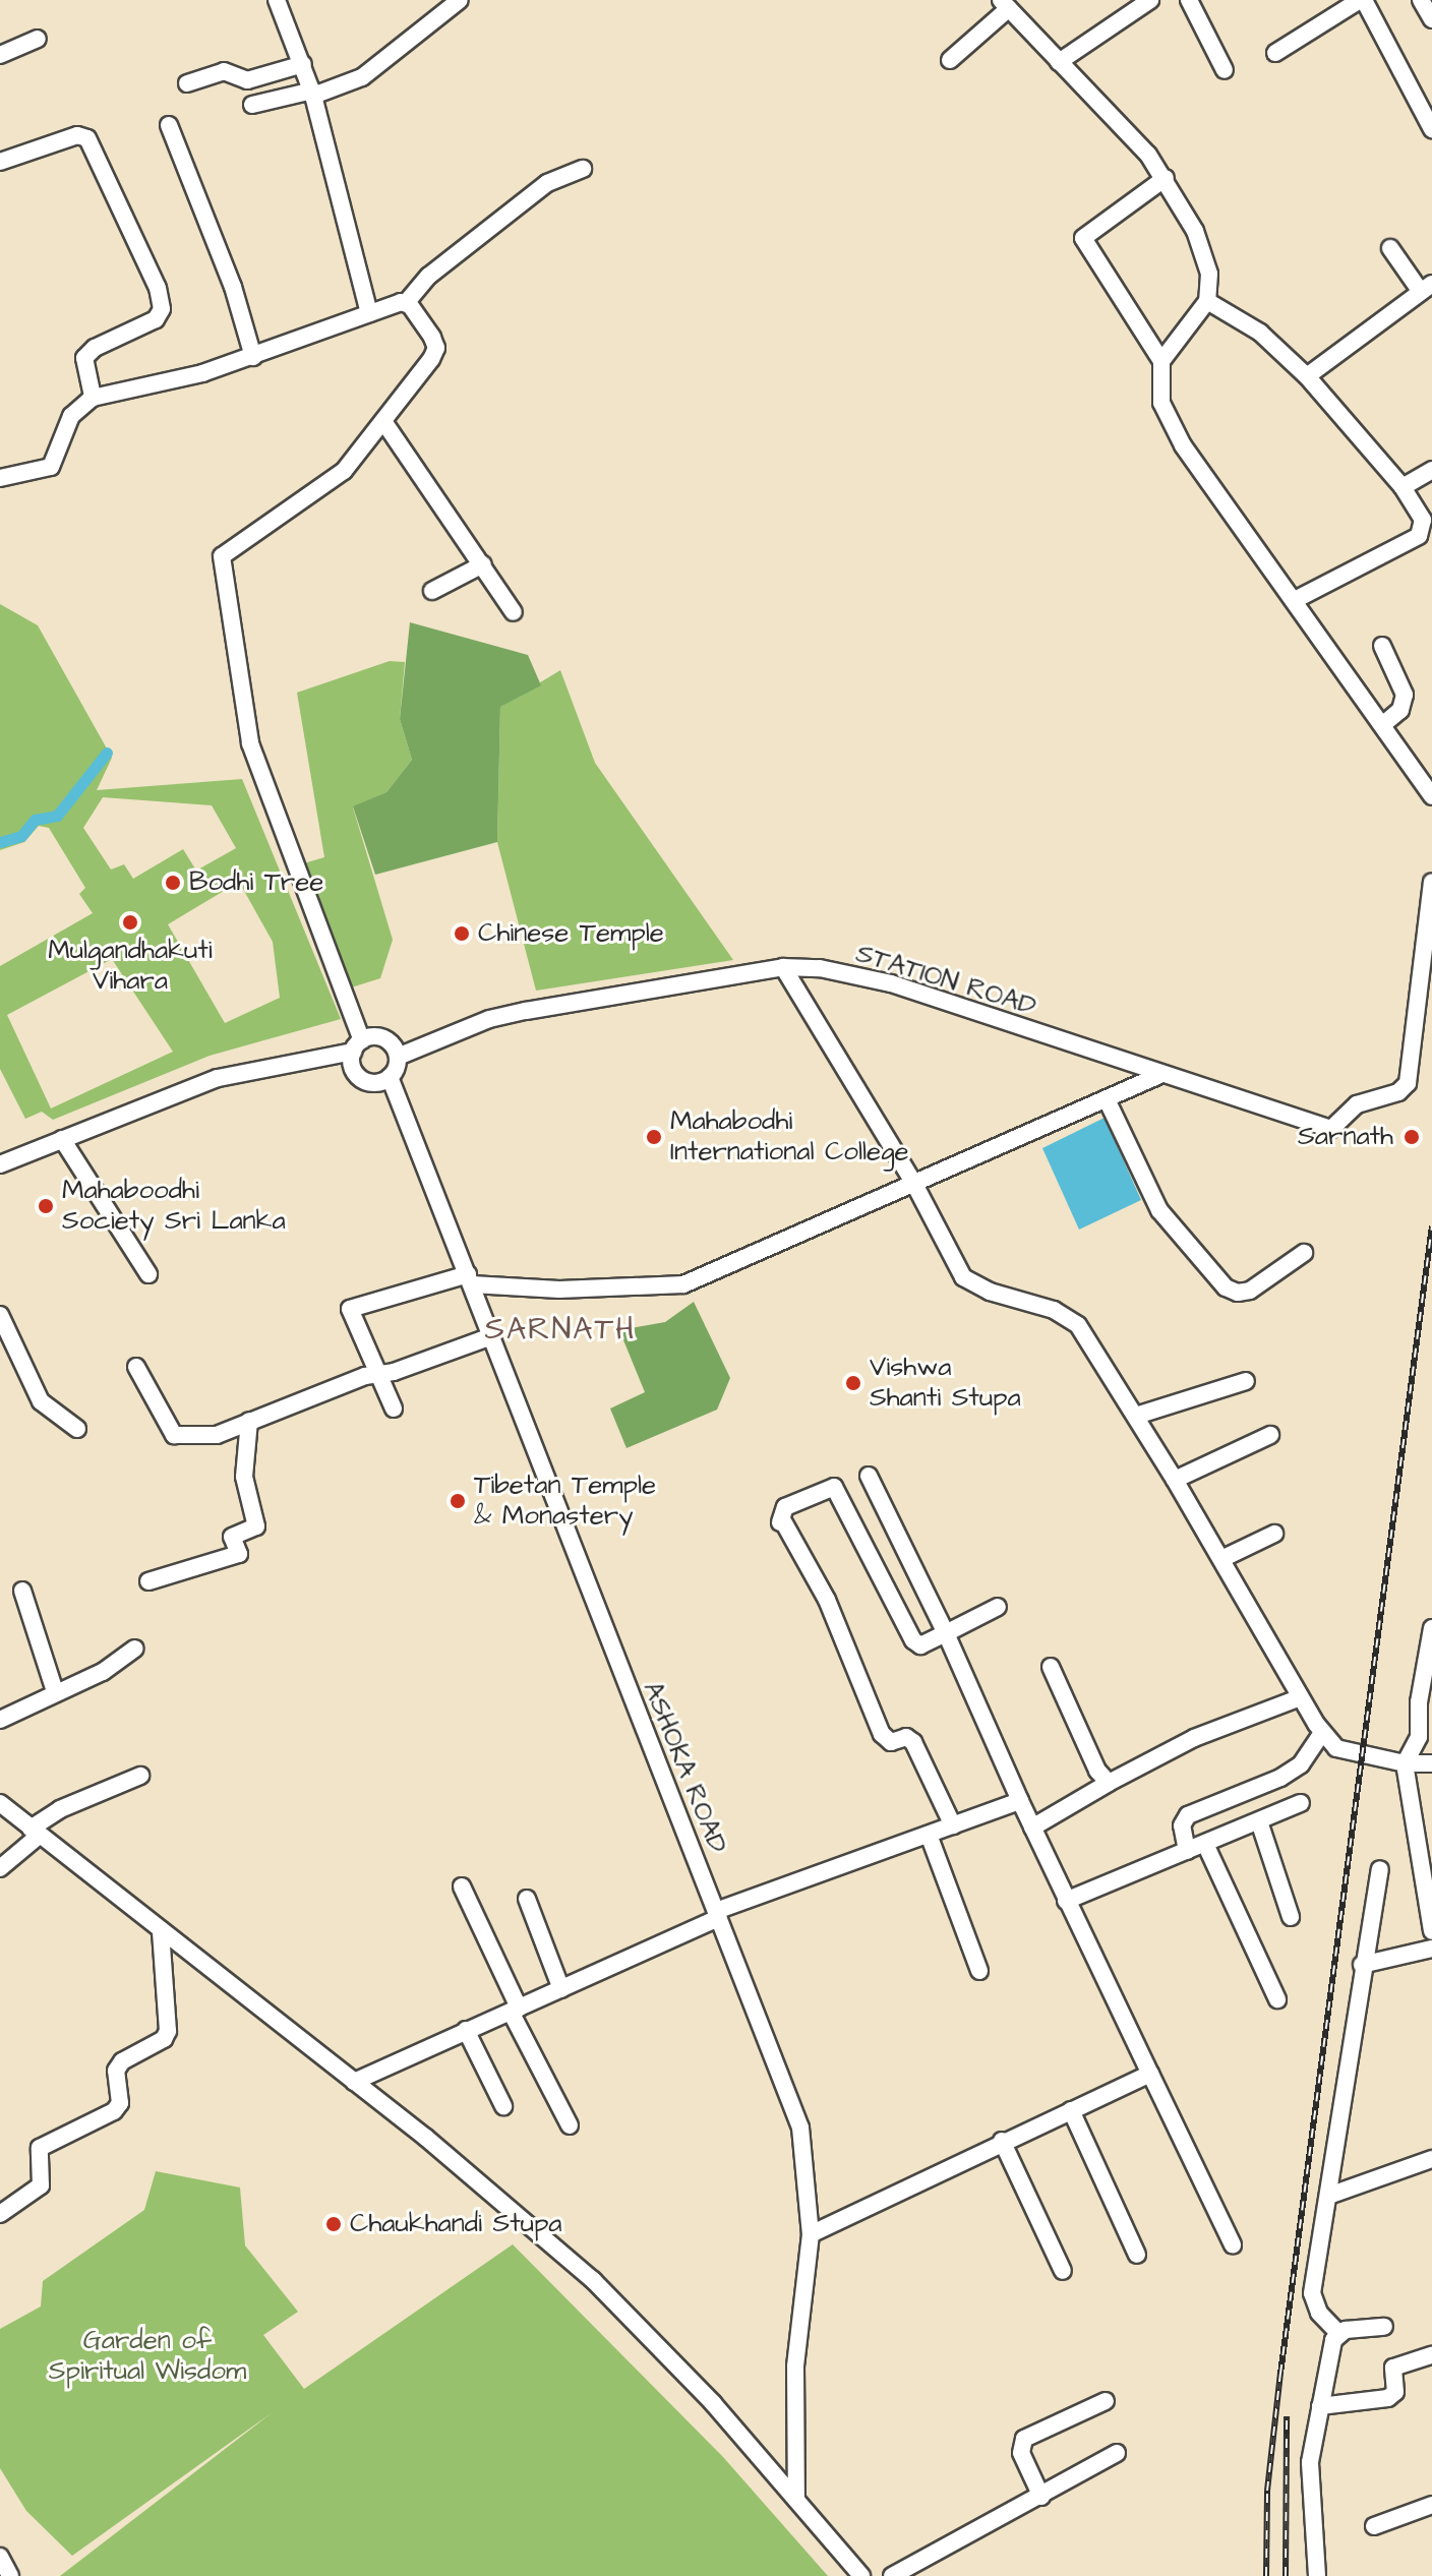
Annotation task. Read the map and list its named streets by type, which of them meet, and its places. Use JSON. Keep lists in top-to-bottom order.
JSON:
{
  "streets": {
    "street": ["STATION ROAD", "ASHOKA ROAD"]
  },
  "crossings": [
    ["STATION ROAD", "ASHOKA ROAD"]
  ],
  "districts": ["SARNATH"],
  "parks": ["Garden of Spiritual Wisdom"],
  "places": [
    "Bodhi Tree",
    "Mulgandhakuti Vihara",
    "Chinese Temple",
    "Mahabodhi International College",
    "Sarnath",
    "Mahaboodhi Society Sri Lanka",
    "Vishwa Shanti Stupa",
    "Tibetan Temple & Monastery",
    "Chaukhandi Stupa"
  ]
}
